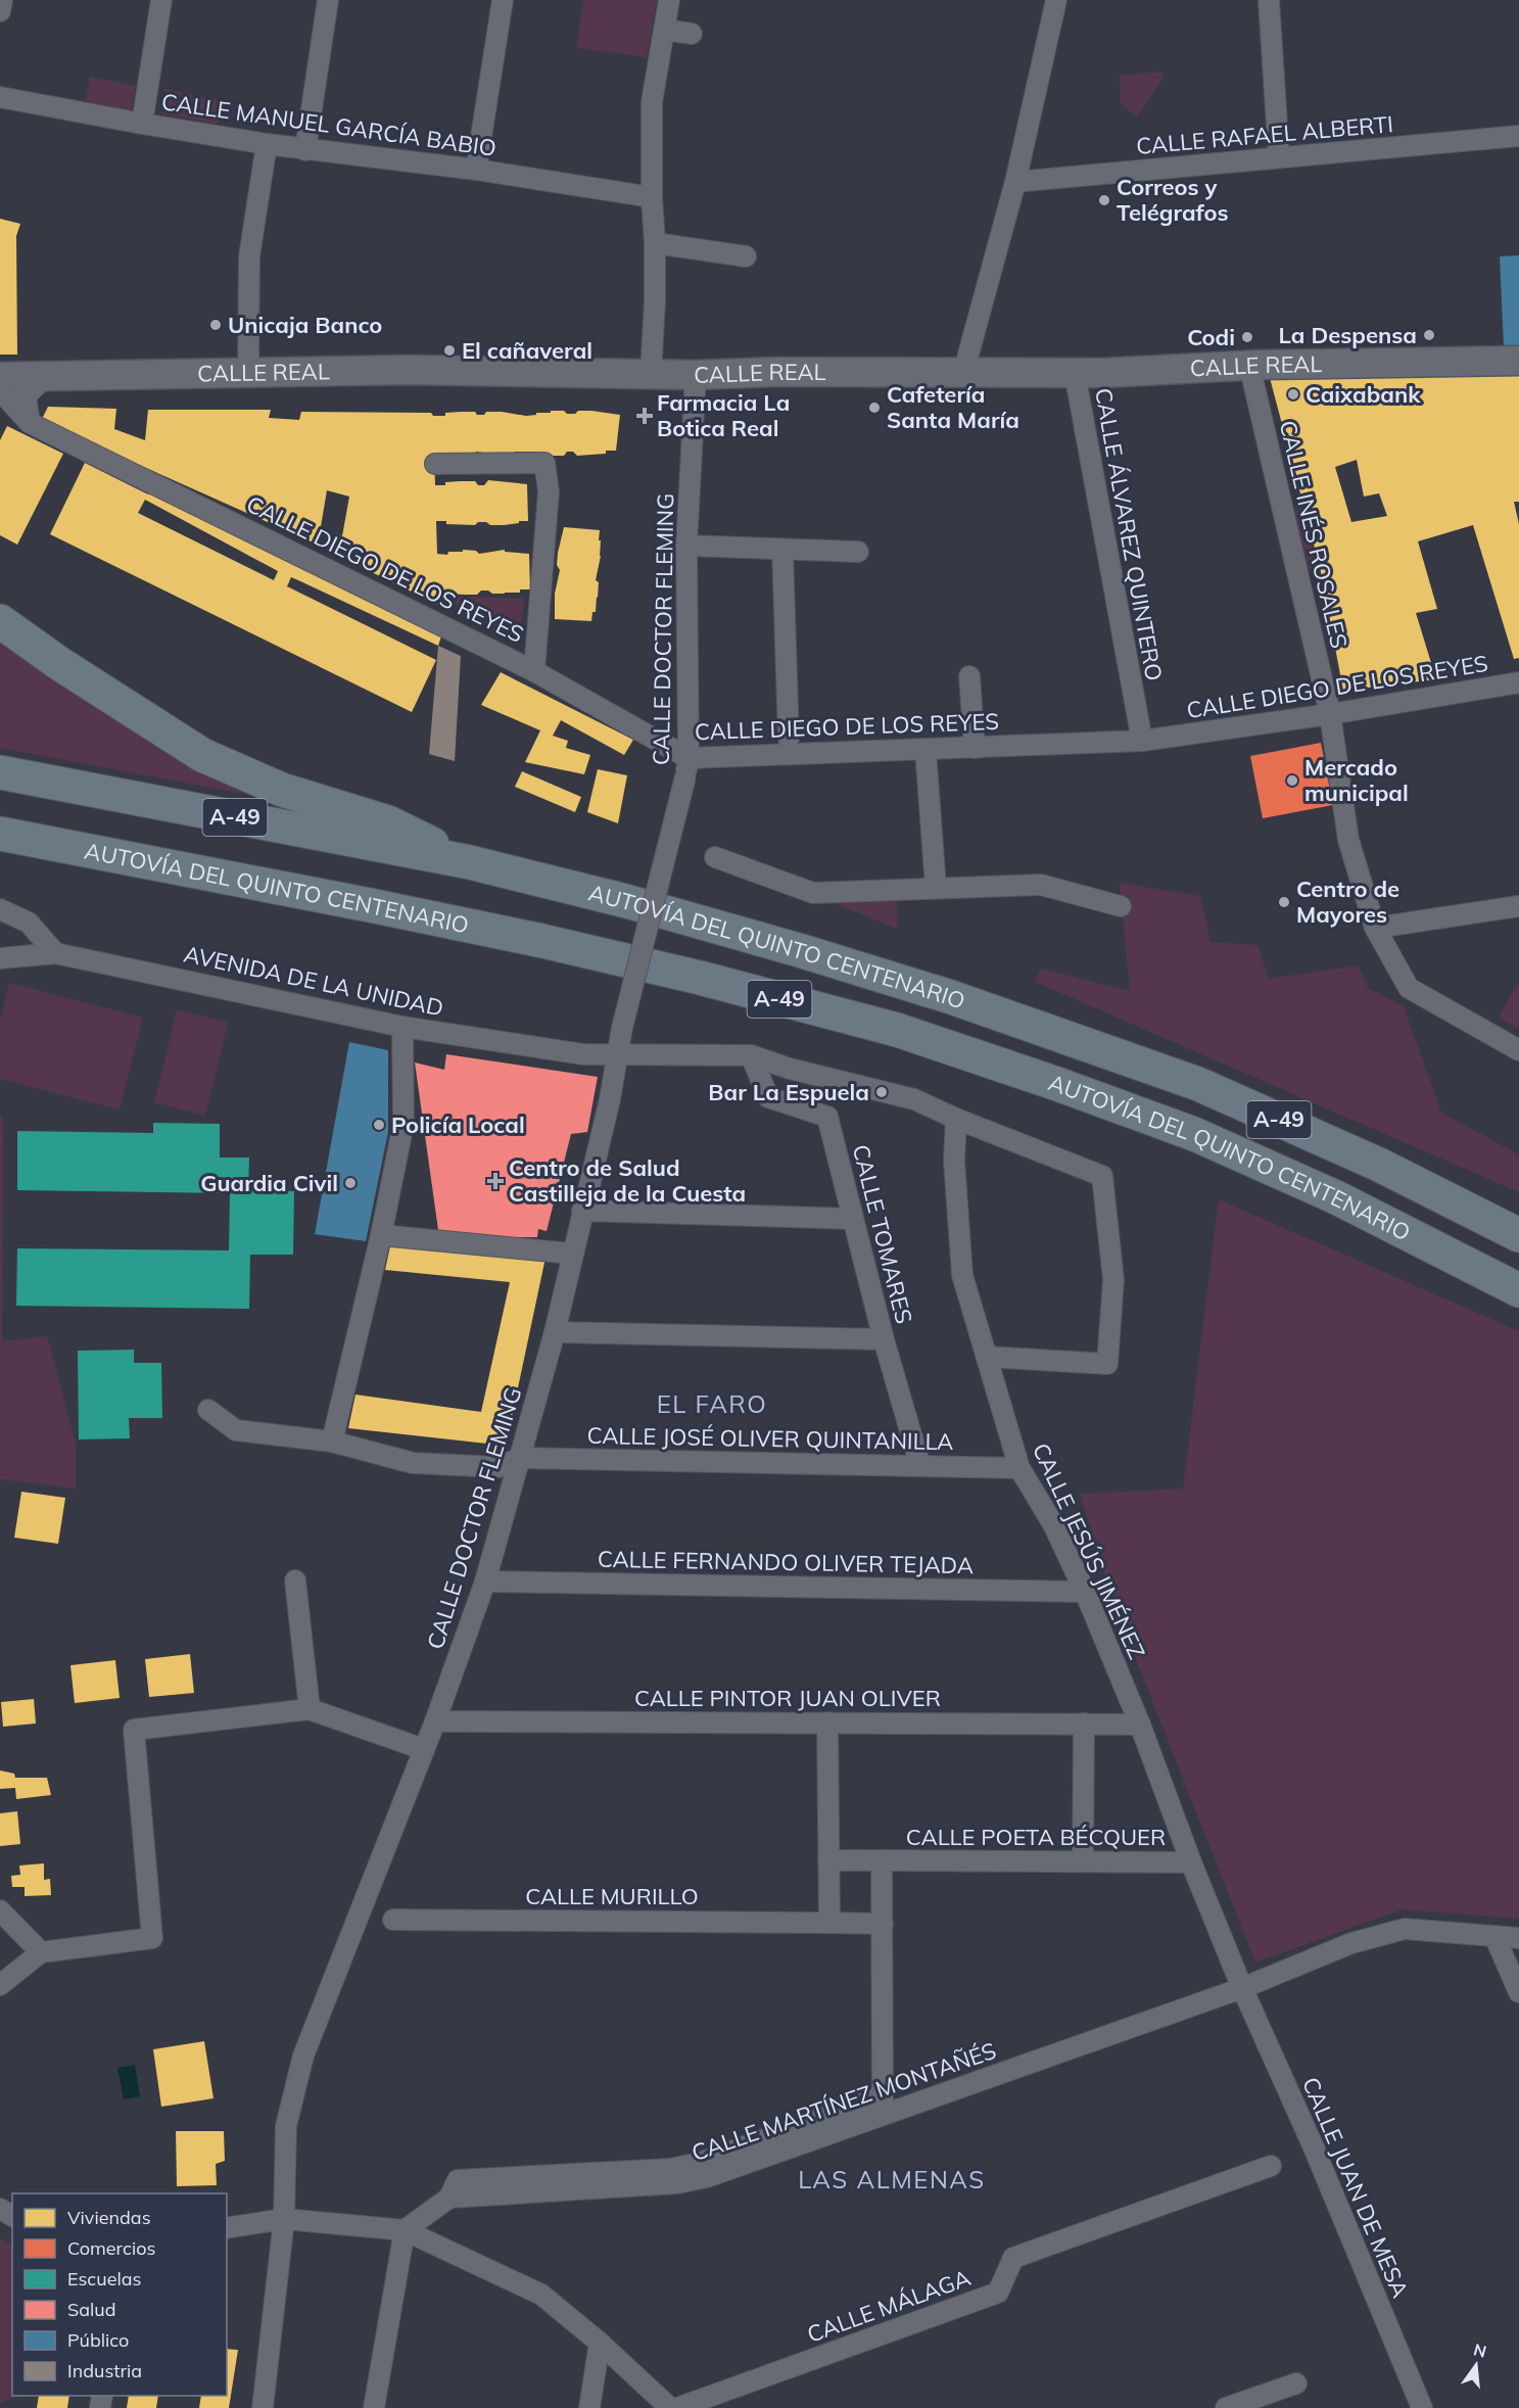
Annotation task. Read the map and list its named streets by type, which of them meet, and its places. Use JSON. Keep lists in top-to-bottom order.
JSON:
{
  "streets": {
    "highway": ["A-49", "AUTOVÍA DEL QUINTO CENTENARIO"],
    "main road": ["CALLE REAL"],
    "street": [
      "CALLE MANUEL GARCÍA BABIO",
      "CALLE RAFAEL ALBERTI",
      "CALLE ÁLVAREZ QUINTERO",
      "CALLE INÉS ROSALES",
      "CALLE DIEGO DE LOS REYES",
      "CALLE DOCTOR FLEMING",
      "AVENIDA DE LA UNIDAD",
      "CALLE TOMARES",
      "CALLE JOSÉ OLIVER QUINTANILLA",
      "CALLE JESÚS JIMÉNEZ",
      "CALLE FERNANDO OLIVER TEJADA",
      "CALLE PINTOR JUAN OLIVER",
      "CALLE POETA BÉCQUER",
      "CALLE MURILLO",
      "CALLE MARTÍNEZ MONTAÑÉS",
      "CALLE JUAN DE MESA",
      "CALLE MÁLAGA"
    ]
  },
  "crossings": [
    ["CALLE REAL", "CALLE ÁLVAREZ QUINTERO"],
    ["CALLE REAL", "CALLE INÉS ROSALES"],
    ["CALLE REAL", "CALLE DOCTOR FLEMING"],
    ["CALLE ÁLVAREZ QUINTERO", "CALLE DIEGO DE LOS REYES"],
    ["CALLE INÉS ROSALES", "CALLE DIEGO DE LOS REYES"],
    ["CALLE DIEGO DE LOS REYES", "CALLE DOCTOR FLEMING"],
    ["CALLE DOCTOR FLEMING", "AVENIDA DE LA UNIDAD"],
    ["CALLE DOCTOR FLEMING", "CALLE JOSÉ OLIVER QUINTANILLA"],
    ["CALLE DOCTOR FLEMING", "CALLE FERNANDO OLIVER TEJADA"],
    ["CALLE DOCTOR FLEMING", "CALLE PINTOR JUAN OLIVER"],
    ["AVENIDA DE LA UNIDAD", "CALLE TOMARES"],
    ["AVENIDA DE LA UNIDAD", "CALLE JESÚS JIMÉNEZ"],
    ["CALLE TOMARES", "CALLE JOSÉ OLIVER QUINTANILLA"],
    ["CALLE JOSÉ OLIVER QUINTANILLA", "CALLE JESÚS JIMÉNEZ"],
    ["CALLE JESÚS JIMÉNEZ", "CALLE FERNANDO OLIVER TEJADA"],
    ["CALLE JESÚS JIMÉNEZ", "CALLE PINTOR JUAN OLIVER"],
    ["CALLE JESÚS JIMÉNEZ", "CALLE POETA BÉCQUER"],
    ["CALLE JESÚS JIMÉNEZ", "CALLE MARTÍNEZ MONTAÑÉS"],
    ["CALLE JESÚS JIMÉNEZ", "CALLE JUAN DE MESA"],
    ["CALLE MARTÍNEZ MONTAÑÉS", "CALLE JUAN DE MESA"]
  ],
  "districts": ["EL FARO", "LAS ALMENAS"],
  "places": {
    "other": [
      "Correos y Telégrafos",
      "Unicaja Banco",
      "La Despensa",
      "Codi",
      "El cañaveral",
      "Caixabank",
      "Cafetería Santa María",
      "Mercado municipal",
      "Centro de Mayores",
      "Bar La Espuela",
      "Policía Local",
      "Guardia Civil"
    ],
    "health": ["Farmacia La Botica Real", "Centro de Salud Castilleja de la Cuesta"]
  },
  "legend": [
    "Viviendas",
    "Comercios",
    "Escuelas",
    "Salud",
    "Público",
    "Industria"
  ],
  "north": "top"
}
